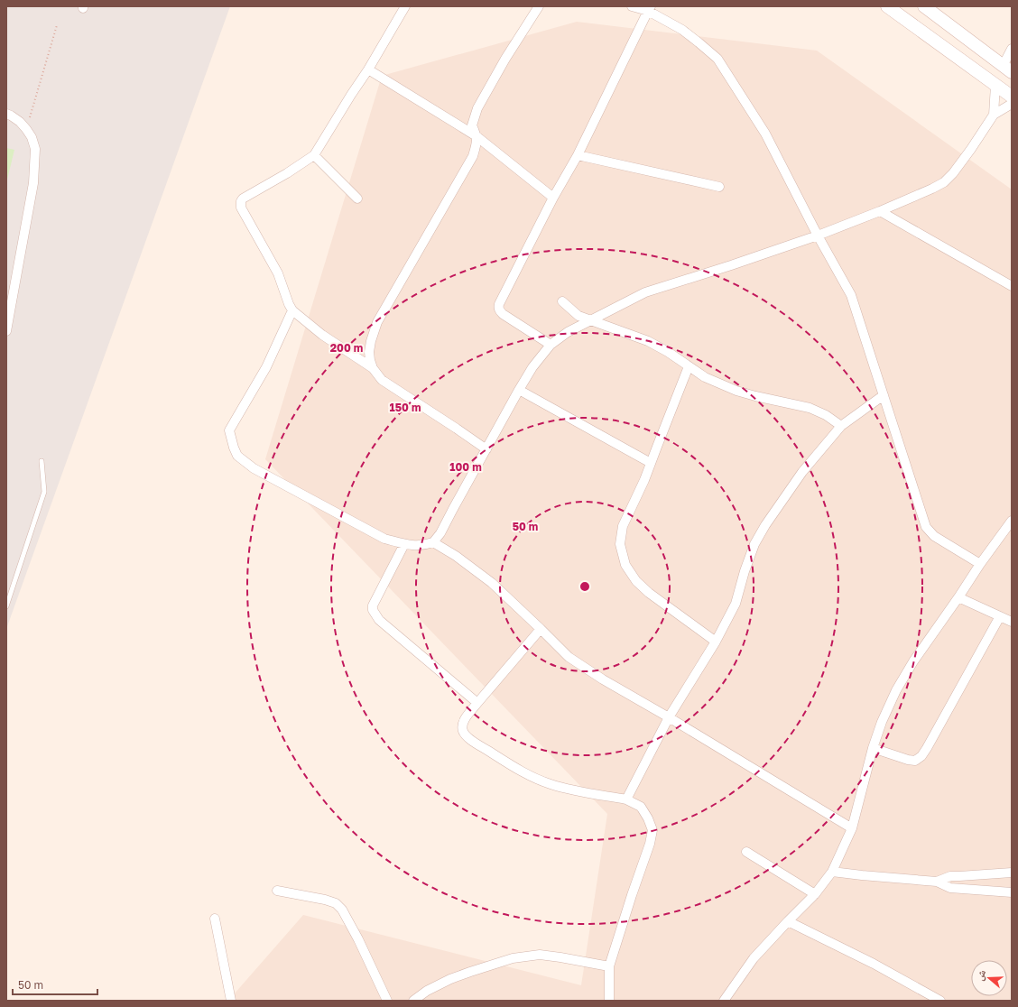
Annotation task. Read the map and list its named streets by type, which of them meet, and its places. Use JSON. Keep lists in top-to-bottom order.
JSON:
{
  "scale_bar": "50 m",
  "north": "left",
  "rings": [
    "200 m",
    "150 m",
    "100 m",
    "50 m"
  ]
}
